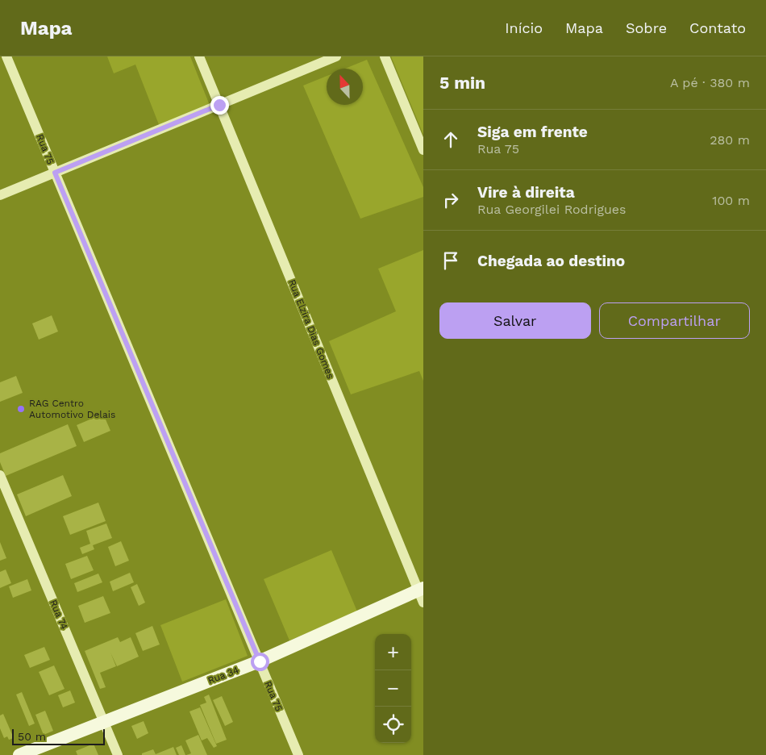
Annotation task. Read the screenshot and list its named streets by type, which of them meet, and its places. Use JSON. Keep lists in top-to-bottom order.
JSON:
{
  "streets": {
    "street": [
      "Rua 75",
      "Rua Elzira Dias Gomes",
      "Rua 74",
      "Rua 34"
    ]
  },
  "crossings": [
    ["Rua 75", "Rua 34"],
    ["Rua Elzira Dias Gomes", "Rua 34"],
    ["Rua 74", "Rua 34"]
  ],
  "places": ["RAG Centro Automotivo Delais"],
  "scale_bar": "50 m",
  "north": "top",
  "page": {
    "header": "Mapa",
    "nav": [
      "Início",
      "Mapa",
      "Sobre",
      "Contato"
    ],
    "heading": ["5 min", "A pé · 380 m"],
    "list": [
      ["Siga em frente", "Rua 75", "280 m"],
      ["Vire à direita", "Rua Georgilei Rodrigues", "100 m"],
      "Chegada ao destino"
    ],
    "buttons": ["Salvar", "Compartilhar"],
    "map_buttons": ["+", "−"],
    "scale": "50 m"
  }
}
